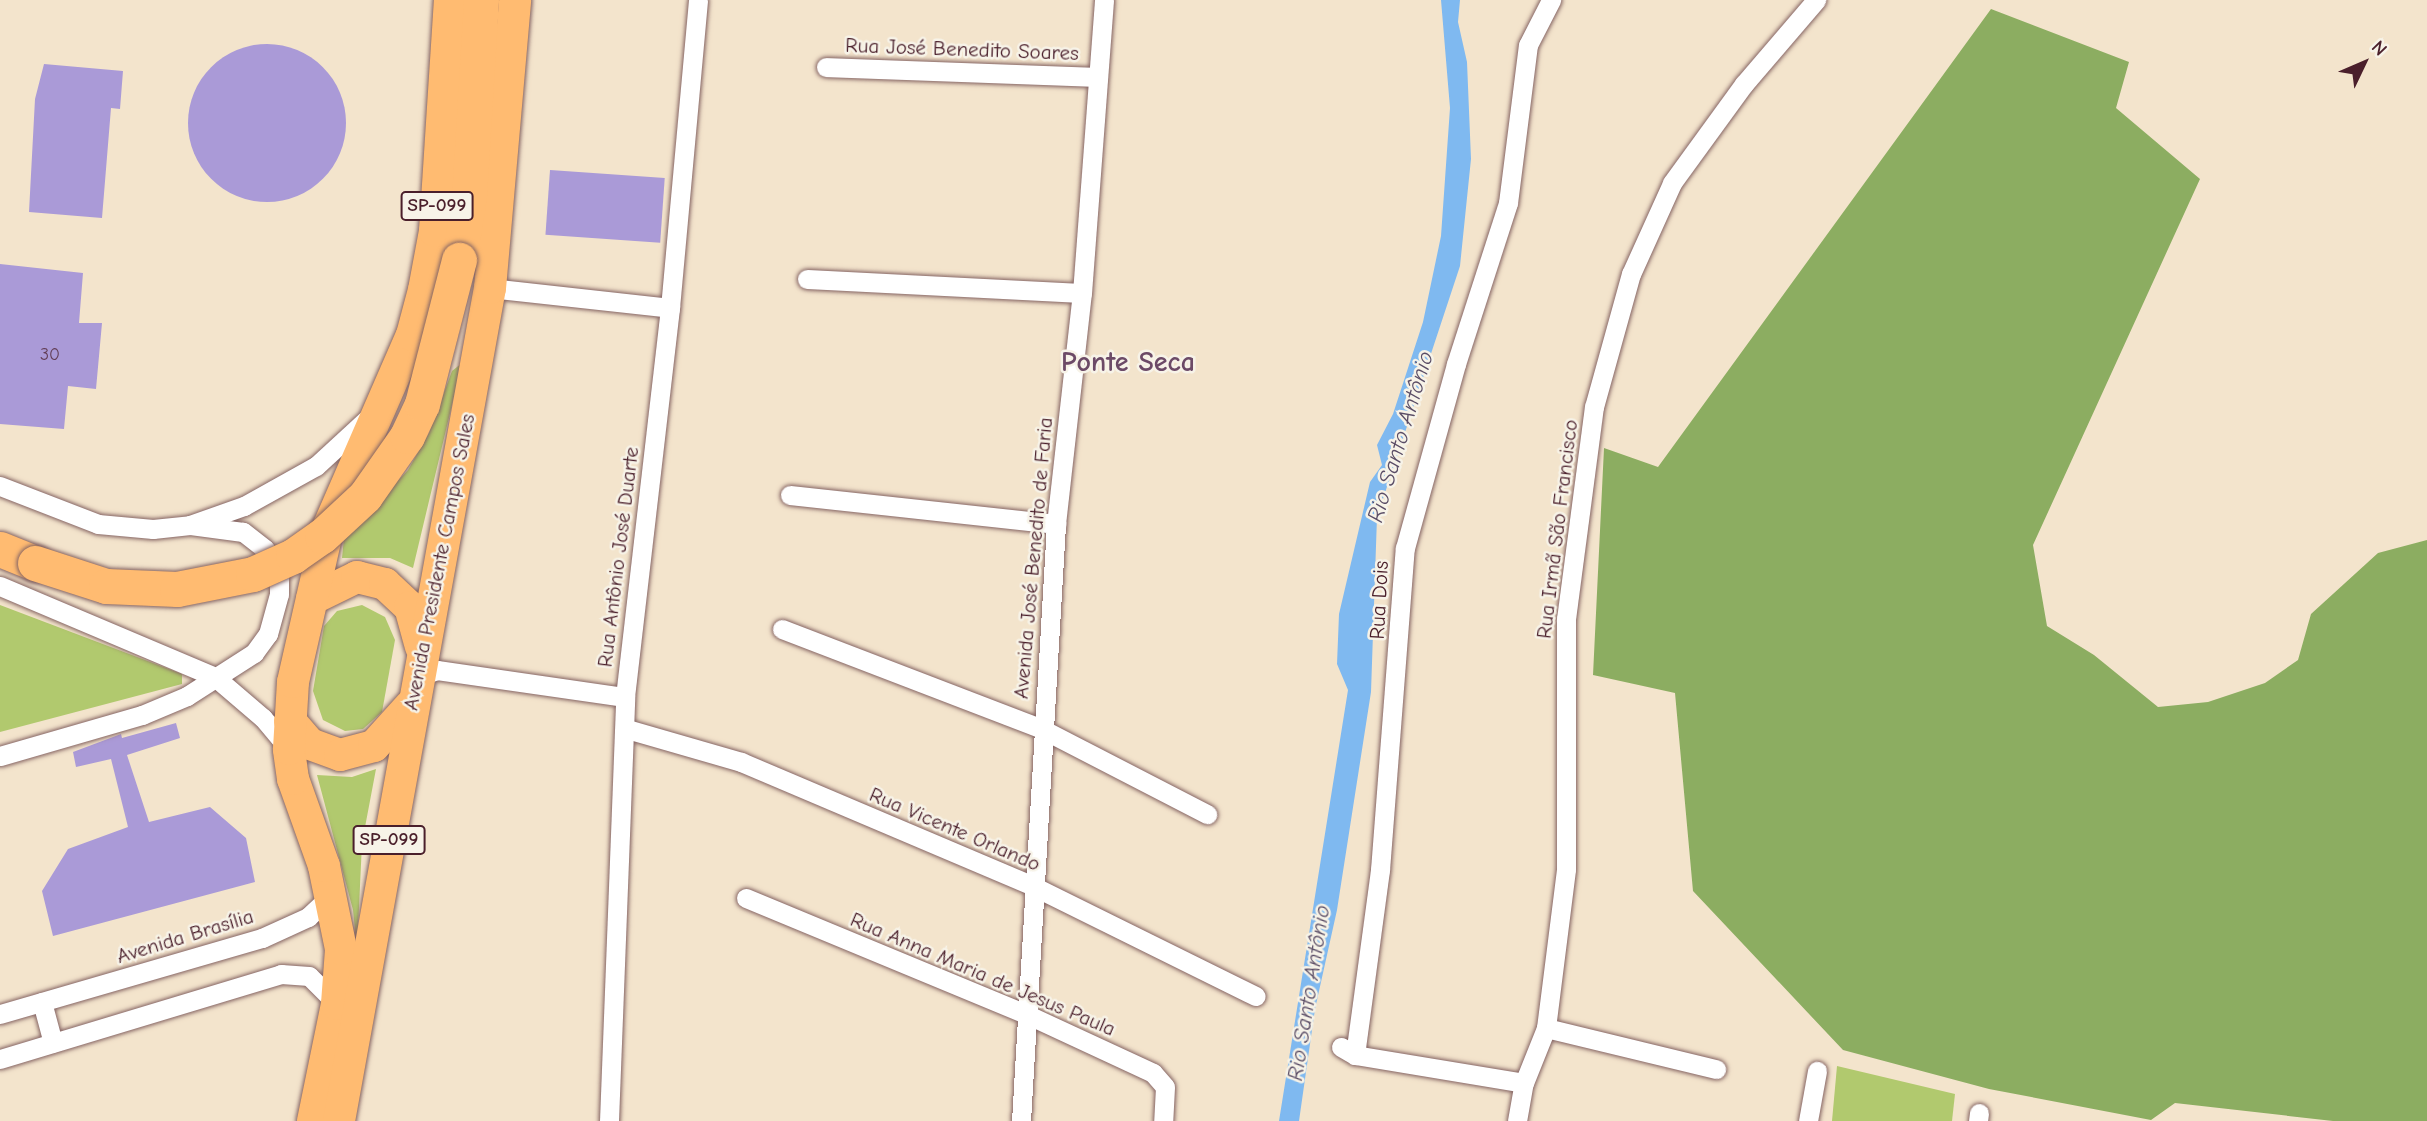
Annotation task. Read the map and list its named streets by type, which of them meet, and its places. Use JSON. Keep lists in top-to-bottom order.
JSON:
{
  "streets": {
    "main road": ["SP-099", "Avenida Presidente Campos Sales"],
    "street": [
      "Rua José Benedito Soares",
      "Rua Irmã São Francisco",
      "Rua Antônio José Duarte",
      "Avenida José Benedito de Faria",
      "Rua Dois",
      "Rua Vicente Orlando",
      "Avenida Brasília",
      "Rua Anna Maria de Jesus Paula"
    ]
  },
  "crossings": [
    ["Rua José Benedito Soares", "Avenida José Benedito de Faria"],
    ["SP-099", "Avenida Presidente Campos Sales"],
    ["SP-099", "Avenida Brasília"],
    ["Rua Irmã São Francisco", "Rua Dois"],
    ["Rua Antônio José Duarte", "Rua Vicente Orlando"],
    ["Avenida José Benedito de Faria", "Rua Vicente Orlando"],
    ["Avenida José Benedito de Faria", "Rua Anna Maria de Jesus Paula"]
  ],
  "districts": ["Ponte Seca"],
  "water": ["Rio Santo Antônio"],
  "house_numbers": ["30"],
  "north": "top right"
}
